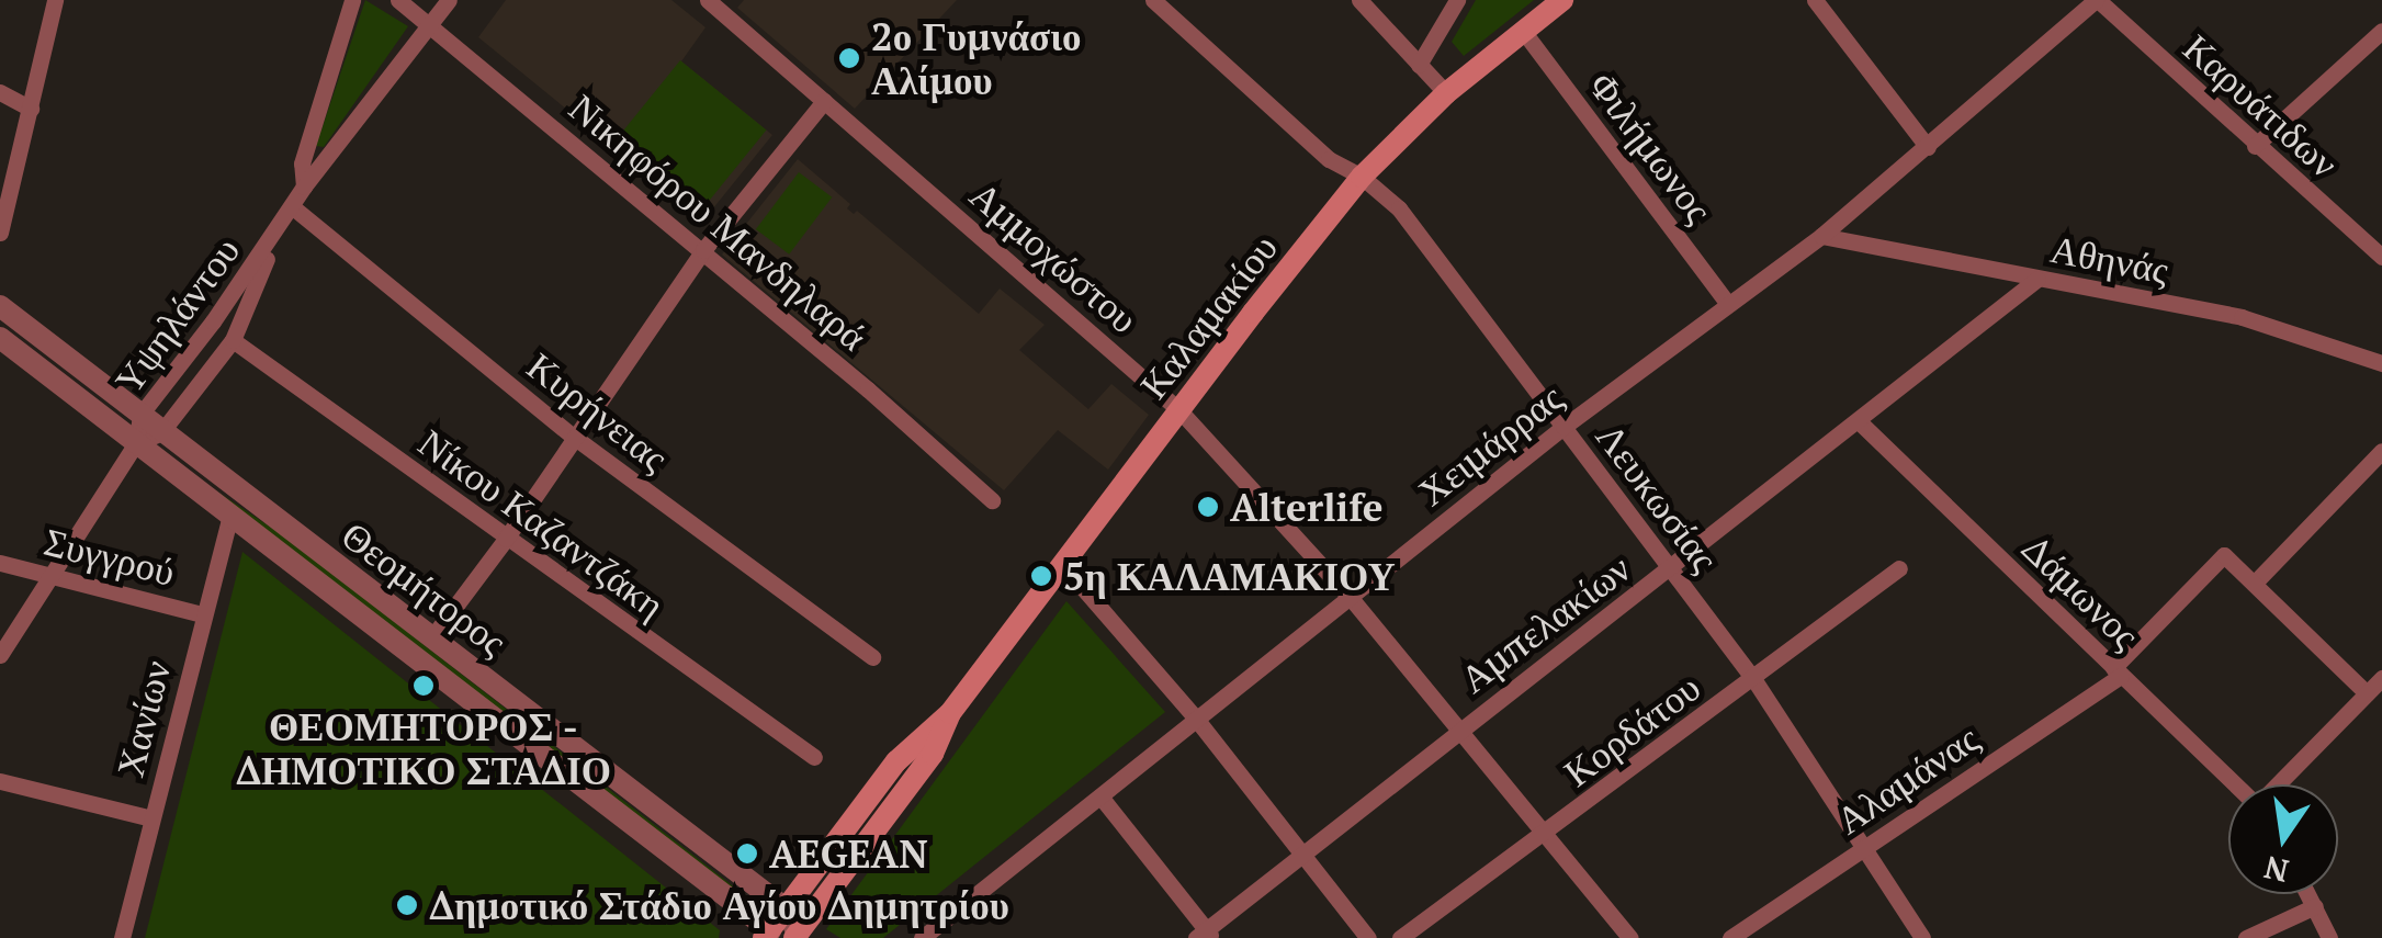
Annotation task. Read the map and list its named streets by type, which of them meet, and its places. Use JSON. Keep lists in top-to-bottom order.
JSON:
{
  "streets": {
    "main road": ["Καλαμακίου"],
    "street": [
      "Καρυάτιδων",
      "Φιλήμωνος",
      "Νικηφόρου Μανδηλαρά",
      "Αμμοχώστου",
      "Αθηνάς",
      "Υψηλάντου",
      "Κυρήνειας",
      "Χειμάρρας",
      "Λευκωσίας",
      "Νίκου Καζαντζάκη",
      "Συγγρού",
      "Θεομήτορος",
      "Δάμωνος",
      "Αμπελακίων",
      "Χανίων",
      "Κορδάτου",
      "Αλαμάνας"
    ]
  },
  "crossings": [
    ["Καρυάτιδων", "Χειμάρρας"],
    ["Φιλήμωνος", "Καλαμακίου"],
    ["Φιλήμωνος", "Χειμάρρας"],
    ["Νικηφόρου Μανδηλαρά", "Υψηλάντου"],
    ["Αμμοχώστου", "Καλαμακίου"],
    ["Αμμοχώστου", "Χειμάρρας"],
    ["Αμμοχώστου", "Αμπελακίων"],
    ["Αμμοχώστου", "Κορδάτου"],
    ["Αθηνάς", "Χειμάρρας"],
    ["Αθηνάς", "Αμπελακίων"],
    ["Υψηλάντου", "Κυρήνειας"],
    ["Υψηλάντου", "Νίκου Καζαντζάκη"],
    ["Υψηλάντου", "Θεομήτορος"],
    ["Καλαμακίου", "Λευκωσίας"],
    ["Καλαμακίου", "Θεομήτορος"],
    ["Χειμάρρας", "Λευκωσίας"],
    ["Λευκωσίας", "Αμπελακίων"],
    ["Λευκωσίας", "Κορδάτου"],
    ["Λευκωσίας", "Αλαμάνας"],
    ["Συγγρού", "Χανίων"],
    ["Θεομήτορος", "Χανίων"],
    ["Δάμωνος", "Αμπελακίων"],
    ["Δάμωνος", "Αλαμάνας"]
  ],
  "places": [
    "2ο Γυμνάσιο Αλίμου",
    "Alterlife",
    "5η ΚΑΛΑΜΑΚΙΟΥ",
    "ΘΕΟΜΗΤΟΡΟΣ - ΔΗΜΟΤΙΚΟ ΣΤΑΔΙΟ",
    "AEGEAN",
    "Δημοτικό Στάδιο Αγίου Δημητρίου"
  ],
  "north": "bottom"
}
